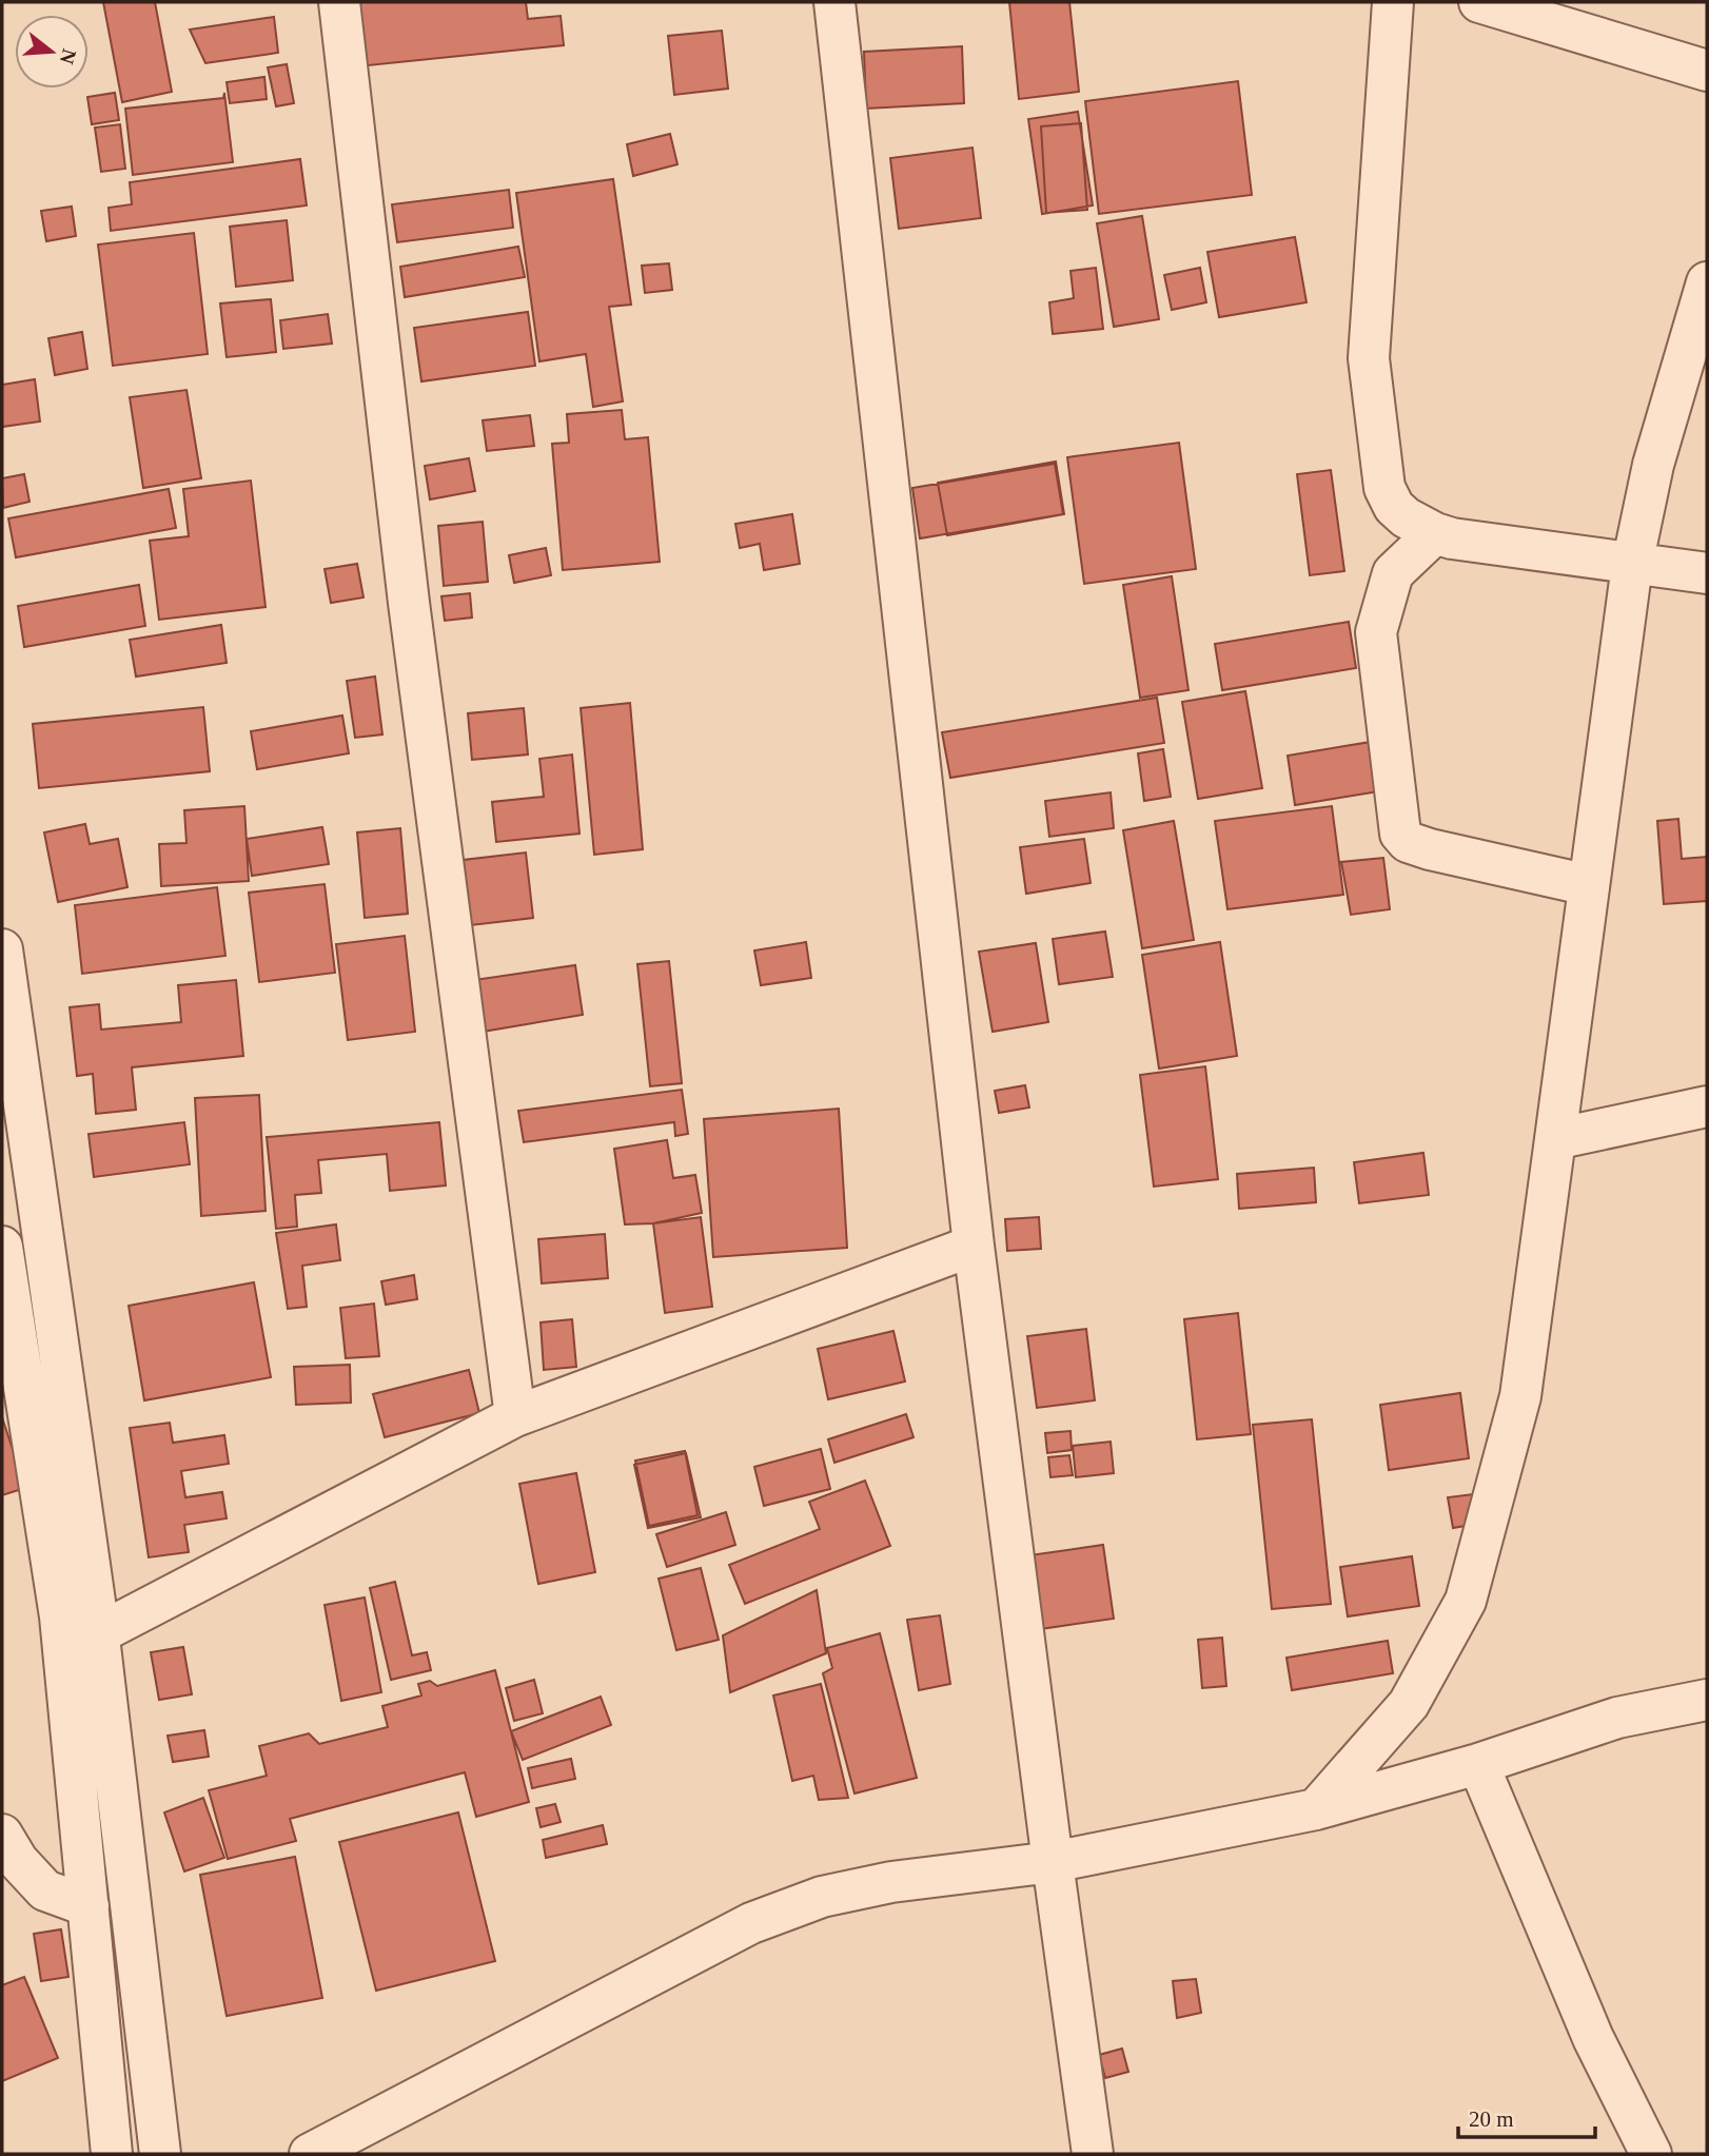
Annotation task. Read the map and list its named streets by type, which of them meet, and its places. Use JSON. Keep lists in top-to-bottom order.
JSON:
{
  "scale_bar": "20 m",
  "north": "right"
}
